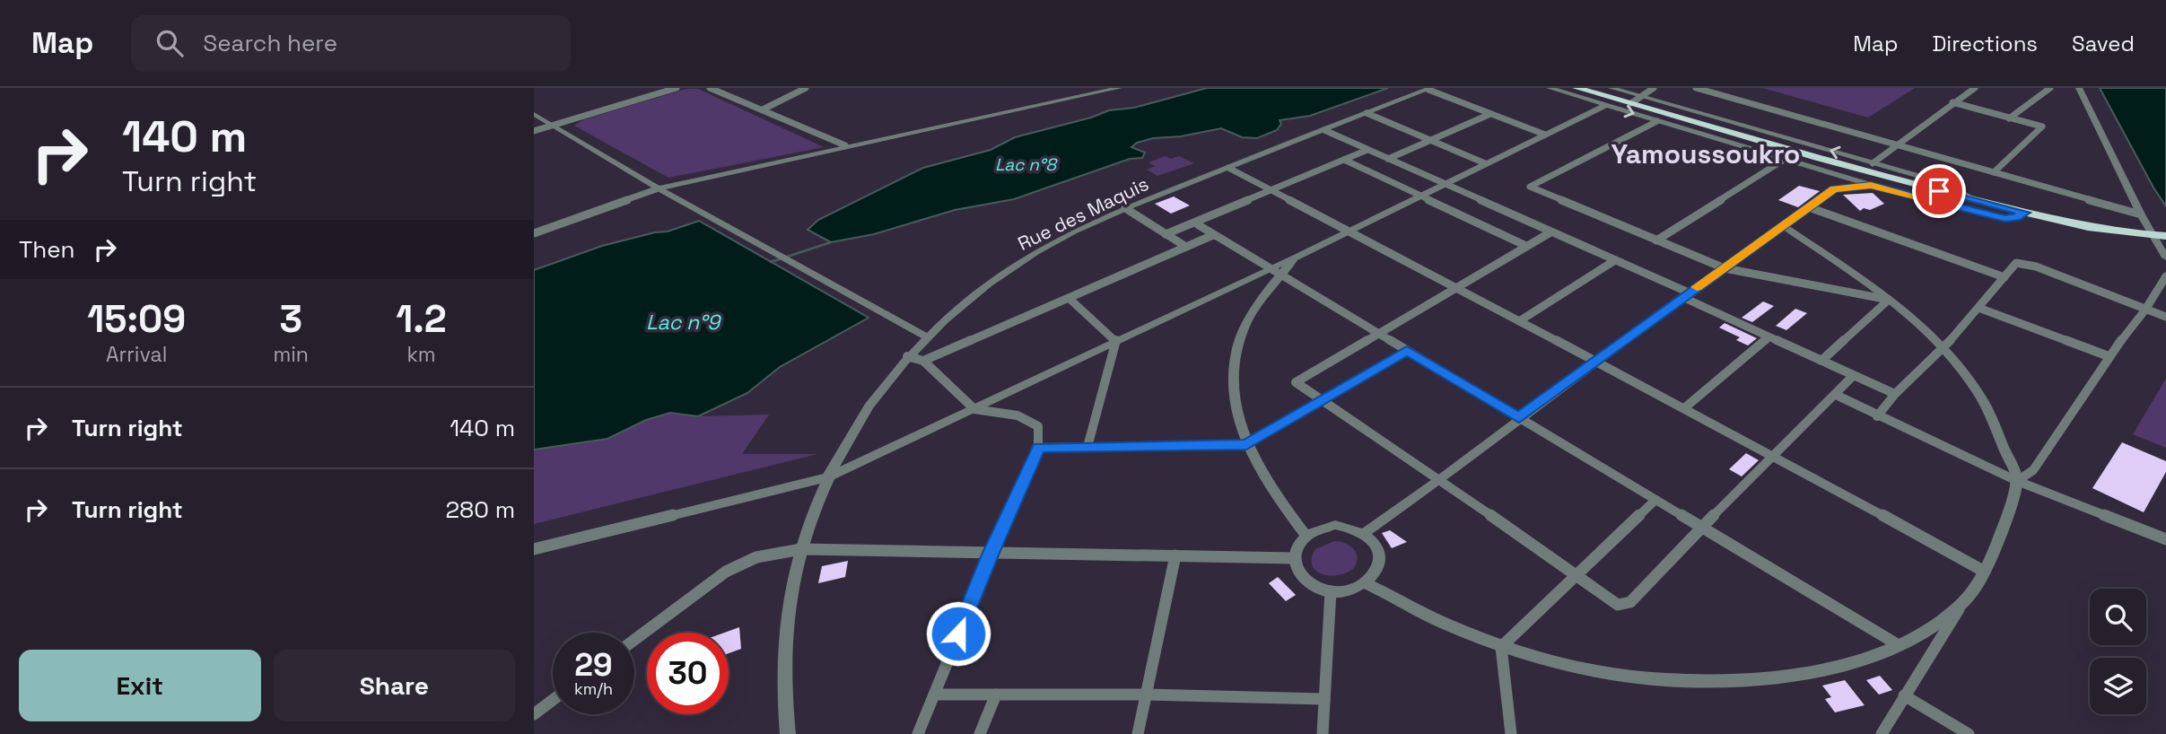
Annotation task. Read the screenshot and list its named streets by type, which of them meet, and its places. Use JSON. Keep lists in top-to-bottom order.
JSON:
{
  "streets": {
    "street": ["Rue des Maquis"]
  },
  "districts": ["Yamoussoukro"],
  "water": ["Lac n°8", "Lac n°9"],
  "page": {
    "header": "Map",
    "search": "Search here",
    "nav": ["Map", "Directions", "Saved"],
    "turn": ["140 m", "Turn right"],
    "then": "Then",
    "eta": [
      "15:09",
      "Arrival",
      "3",
      "min",
      "1.2",
      "km"
    ],
    "list": [
      {
        "name": "Turn right",
        "value": "140 m"
      },
      {
        "name": "Turn right",
        "value": "280 m"
      }
    ],
    "speed": "29 km/h",
    "limit": "30",
    "buttons": ["Exit", "Share"]
  }
}
